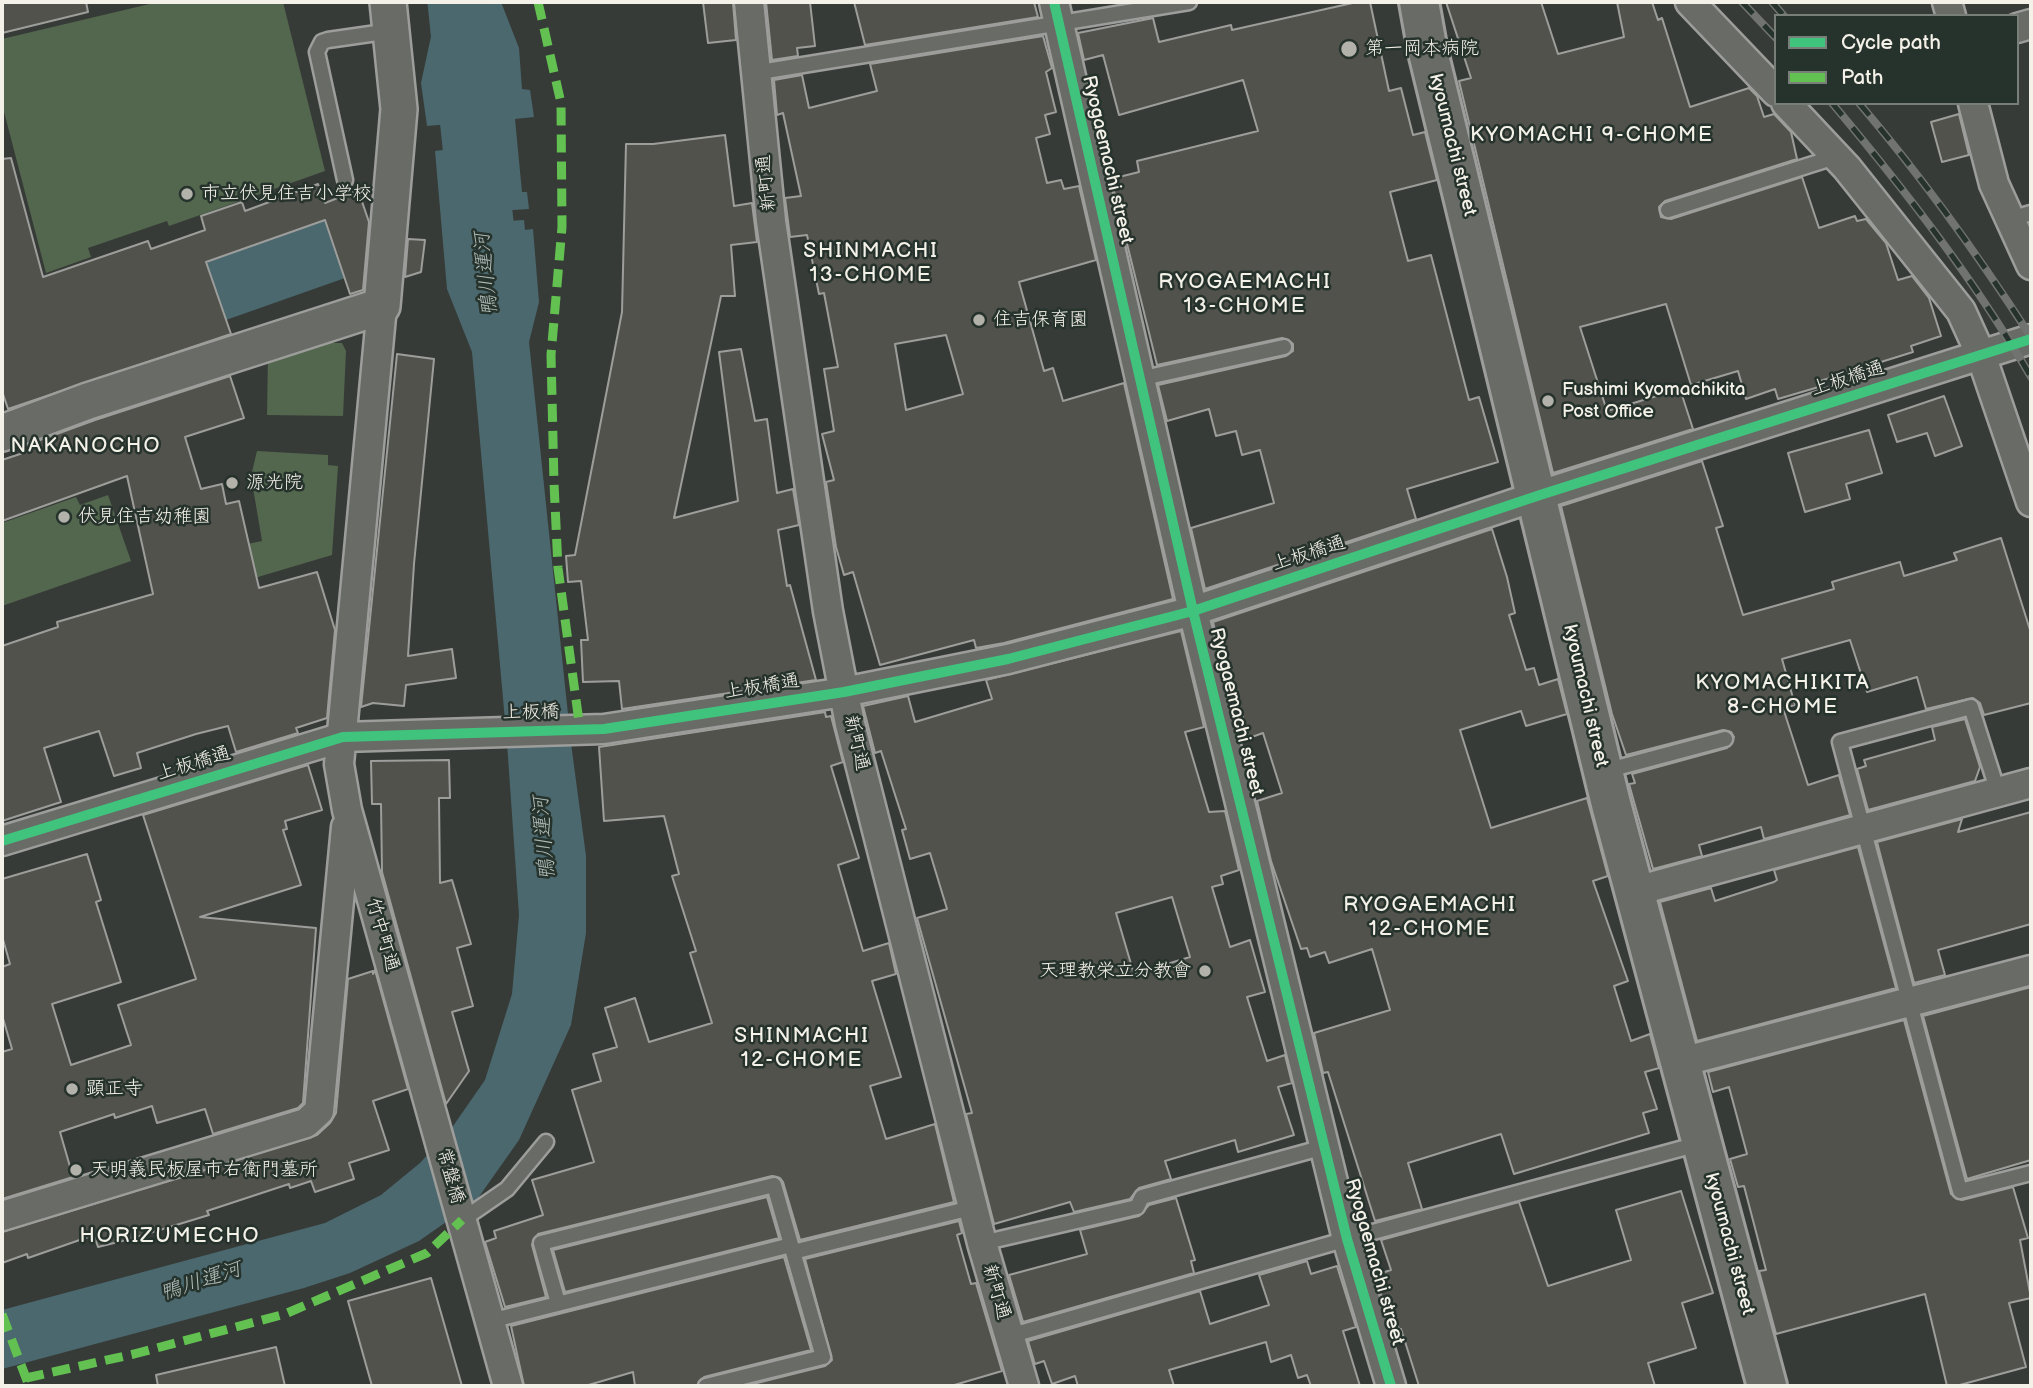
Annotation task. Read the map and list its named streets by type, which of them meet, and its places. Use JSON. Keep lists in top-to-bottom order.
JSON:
{
  "streets": {
    "main road": ["kyoumachi street"],
    "street": [
      "Ryogaemachi street",
      "新町通",
      "上板橋通",
      "上板橋",
      "竹中町通",
      "常盤橋"
    ]
  },
  "crossings": [
    ["kyoumachi street", "上板橋通"],
    ["Ryogaemachi street", "上板橋通"],
    ["新町通", "上板橋通"],
    ["上板橋通", "上板橋"],
    ["上板橋通", "竹中町通"],
    ["竹中町通", "常盤橋"]
  ],
  "districts": [
    "KYOMACHI 9-CHOME",
    "SHINMACHI 13-CHOME",
    "RYOGAEMACHI 13-CHOME",
    "NAKANOCHO",
    "KYOMACHIKITA 8-CHOME",
    "RYOGAEMACHI 12-CHOME",
    "SHINMACHI 12-CHOME",
    "HORIZUMECHO"
  ],
  "water": ["鴨川運河"],
  "places": [
    "第一岡本病院",
    "市立伏見住吉小学校",
    "住吉保育園",
    "Fushimi Kyomachikita Post Office",
    "源光院",
    "伏見住吉幼稚園",
    "天理教栄立分教會",
    "顕正寺",
    "天明義民板屋市右衛門墓所"
  ],
  "legend": ["Cycle path", "Path"]
}
